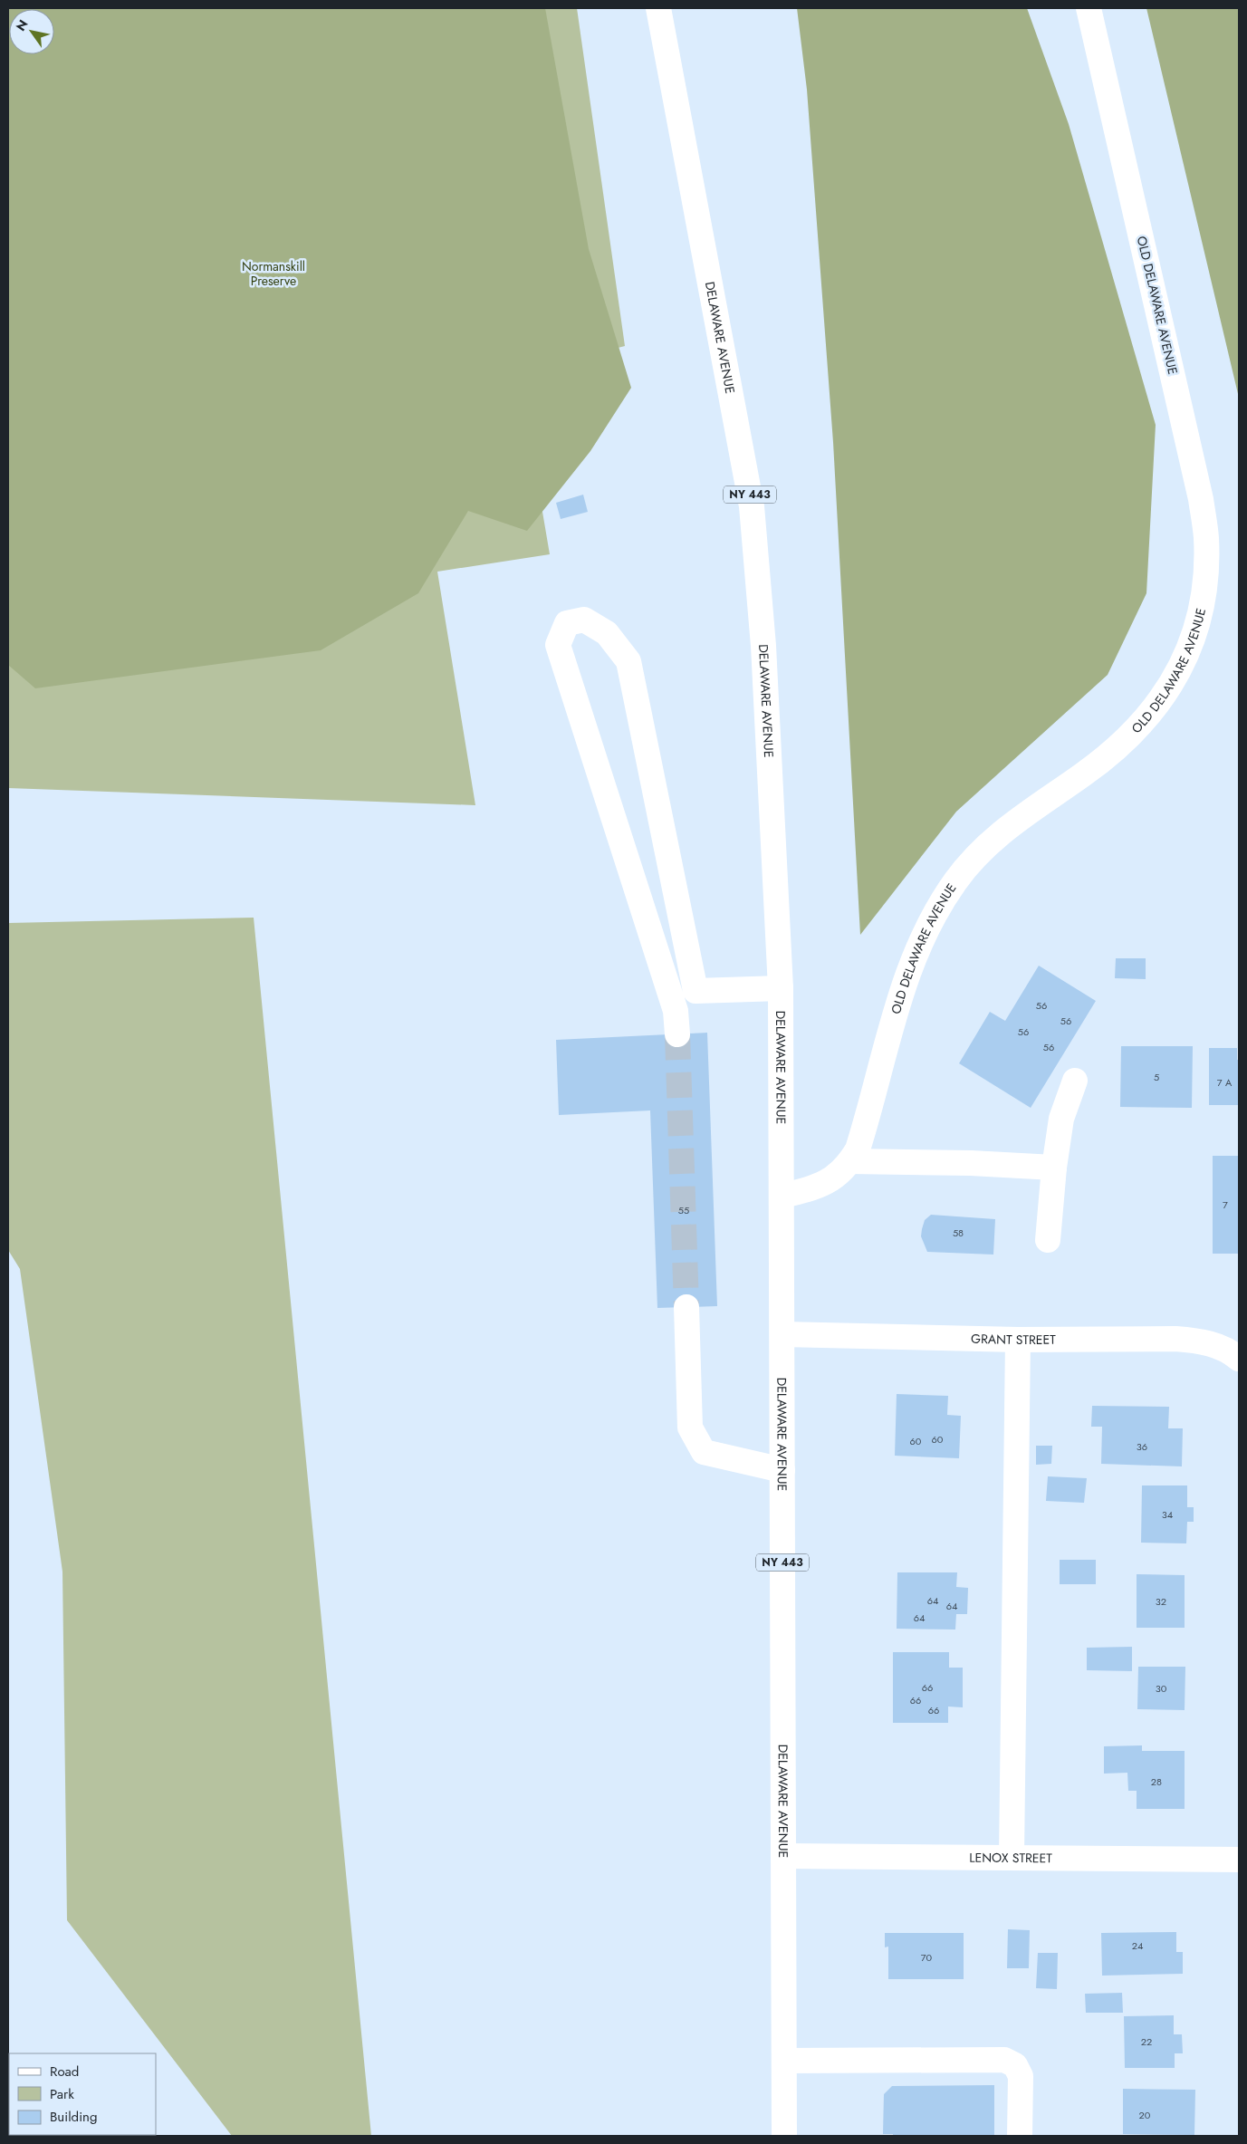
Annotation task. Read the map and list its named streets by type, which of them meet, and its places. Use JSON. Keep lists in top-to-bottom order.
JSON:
{
  "streets": {
    "street": [
      "OLD DELAWARE AVENUE",
      "DELAWARE AVENUE",
      "NY 443",
      "GRANT STREET",
      "LENOX STREET"
    ]
  },
  "crossings": [
    ["OLD DELAWARE AVENUE", "DELAWARE AVENUE"],
    ["DELAWARE AVENUE", "GRANT STREET"],
    ["DELAWARE AVENUE", "LENOX STREET"]
  ],
  "parks": ["Normanskill Preserve"],
  "house_numbers": [
    "56",
    "56",
    "56",
    "56",
    "5",
    "7 A",
    "7",
    "55",
    "58",
    "60",
    "60",
    "36",
    "34",
    "64",
    "32",
    "64",
    "64",
    "66",
    "30",
    "66",
    "66",
    "28",
    "24",
    "70",
    "22",
    "20"
  ],
  "legend": ["Road", "Park", "Building"],
  "north": "top left"
}
